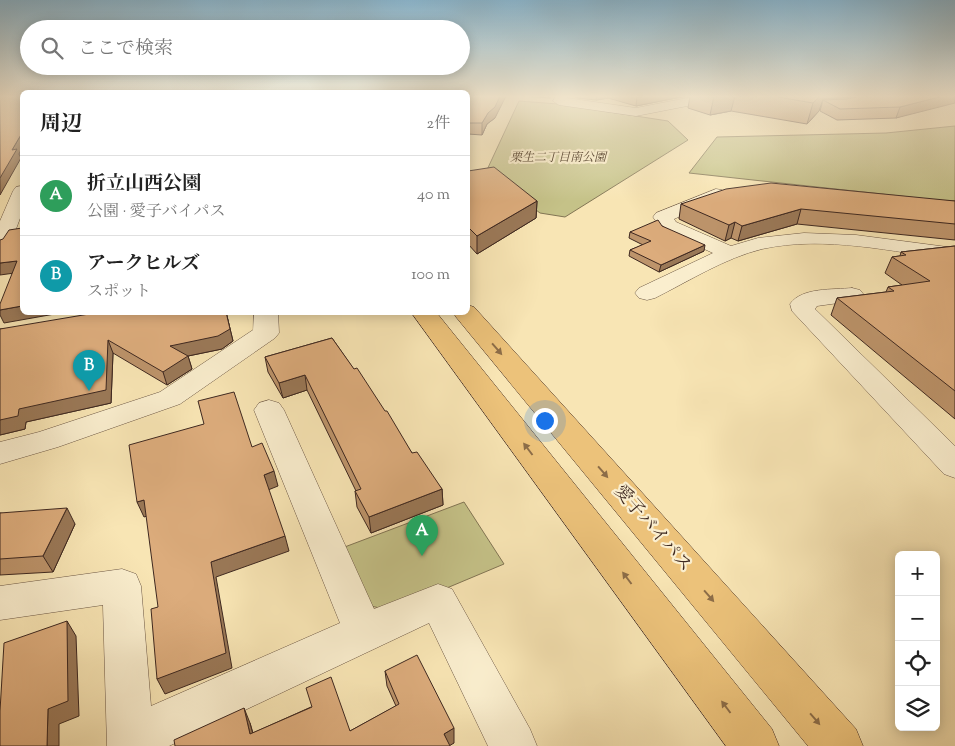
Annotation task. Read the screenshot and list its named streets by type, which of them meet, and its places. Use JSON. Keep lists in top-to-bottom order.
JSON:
{
  "streets": {
    "highway": ["愛子バイパス"]
  },
  "parks": ["栗生二丁目南公園"],
  "page": {
    "search": "ここで検索",
    "heading": ["周辺", "2件"],
    "list": [
      {
        "mark": "A",
        "name": "折立山西公園",
        "note": "公園 · 愛子バイパス",
        "value": "40 m"
      },
      {
        "mark": "B",
        "name": "アークヒルズ",
        "note": "スポット",
        "value": "100 m"
      }
    ],
    "pins": ["B", "A"],
    "map_buttons": ["+", "−"]
  }
}
